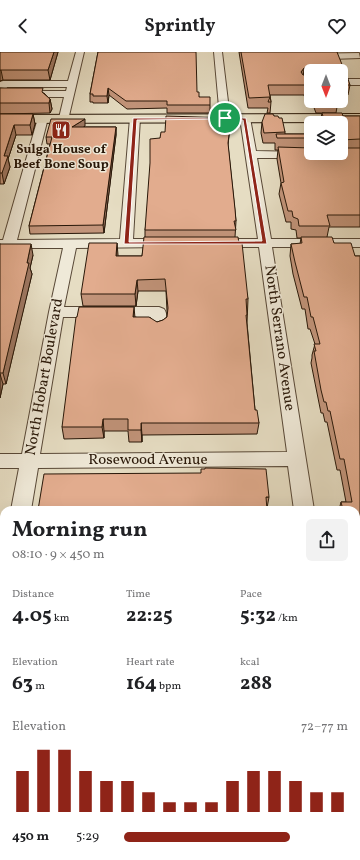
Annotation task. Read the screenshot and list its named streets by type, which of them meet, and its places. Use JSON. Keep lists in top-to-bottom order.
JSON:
{
  "streets": {
    "street": ["North Serrano Avenue", "North Hobart Boulevard", "Rosewood Avenue"]
  },
  "crossings": [
    ["North Serrano Avenue", "Rosewood Avenue"],
    ["North Hobart Boulevard", "Rosewood Avenue"]
  ],
  "places": {
    "restaurant": ["Sulga House of Beef Bone Soup"]
  },
  "north": "bottom",
  "page": {
    "header": "Sprintly",
    "heading": ["Morning run", "08:10 · 9 × 450 m"],
    "stats": [
      ["Distance", "4.05 km"],
      ["Time", "22:25"],
      ["Pace", "5:32 /km"],
      ["Elevation", "63 m"],
      ["Heart rate", "164 bpm"],
      ["kcal", "288"]
    ],
    "chart": ["Elevation", "72–77 m"],
    "list": [
      {
        "name": "450 m",
        "note": "5:29"
      }
    ]
  }
}
